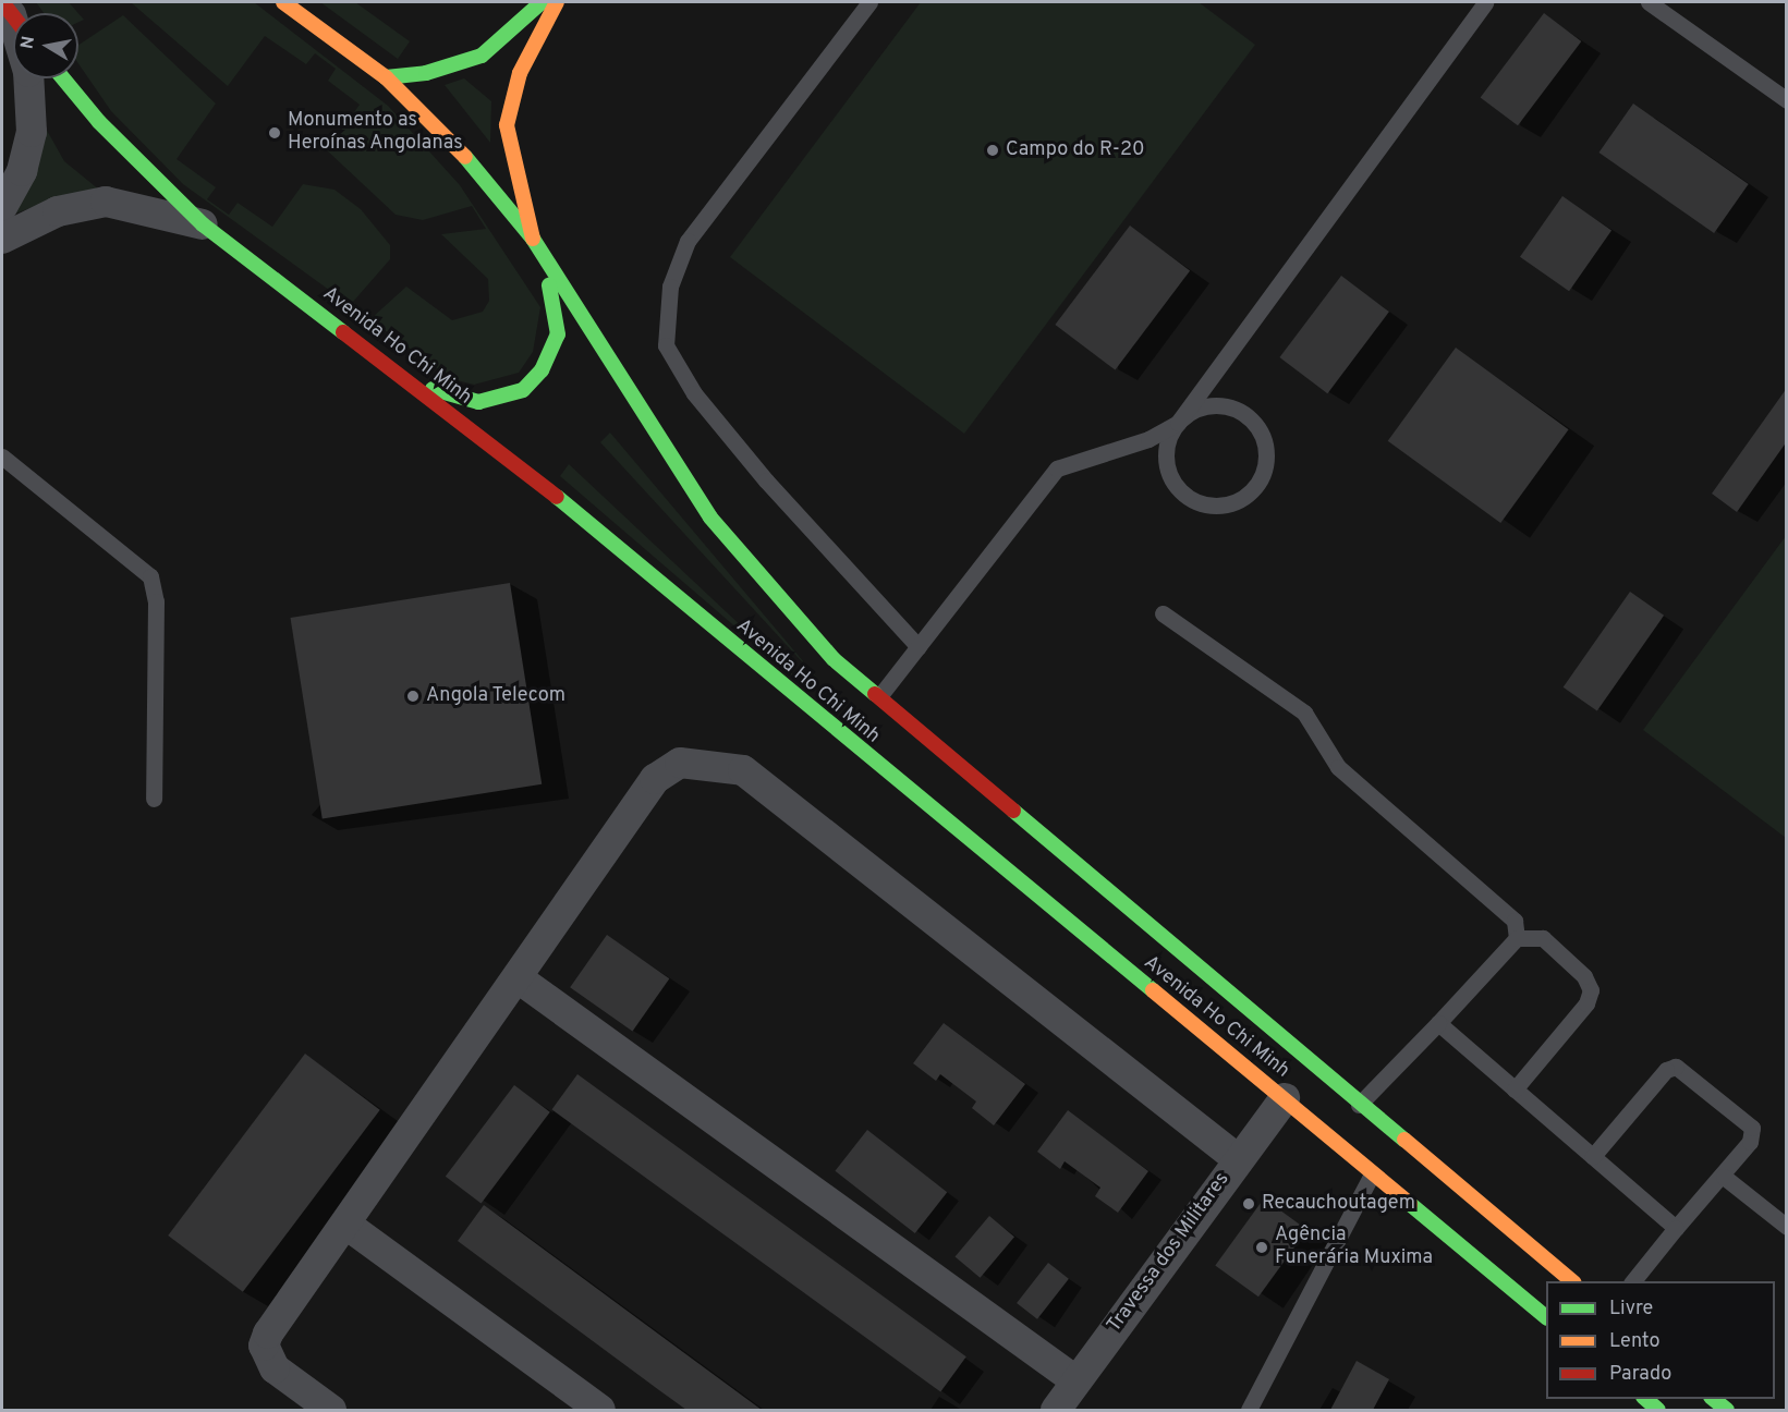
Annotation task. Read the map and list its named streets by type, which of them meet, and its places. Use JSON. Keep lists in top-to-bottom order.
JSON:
{
  "streets": {
    "main road": ["Avenida Ho Chi Minh"],
    "street": ["Travessa dos Militares"]
  },
  "crossings": [
    ["Avenida Ho Chi Minh", "Travessa dos Militares"]
  ],
  "places": [
    "Monumento as Heroínas Angolanas",
    "Campo do R-20",
    "Angola Telecom",
    "Recauchoutagem",
    "Agência Funerária Muxima"
  ],
  "legend": ["Livre", "Lento", "Parado"],
  "north": "left"
}
